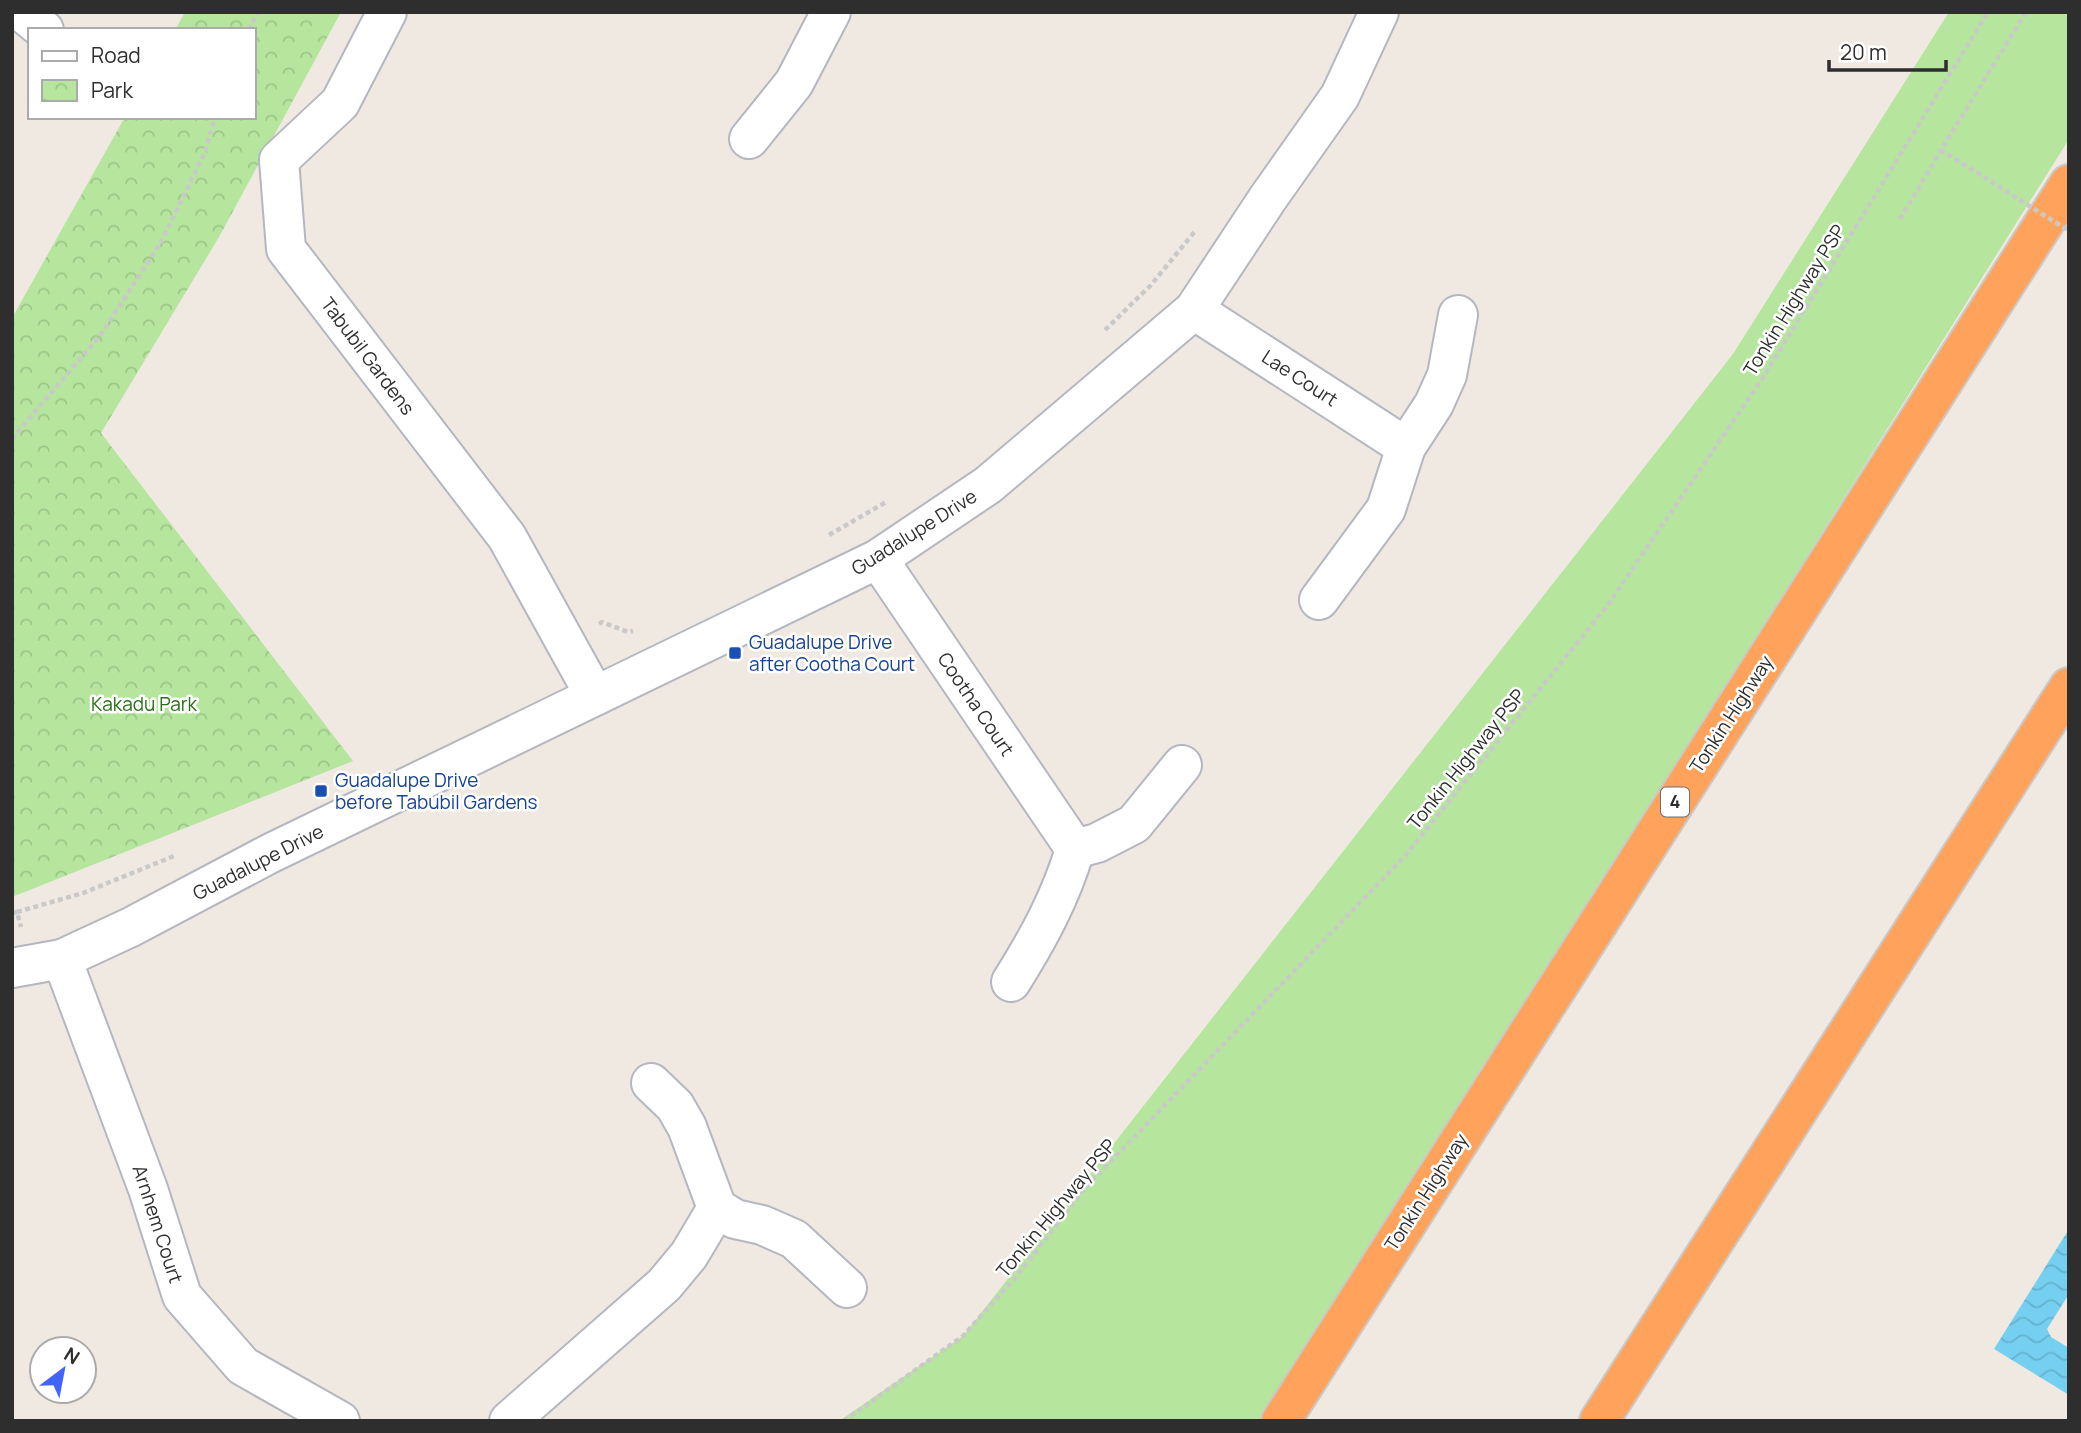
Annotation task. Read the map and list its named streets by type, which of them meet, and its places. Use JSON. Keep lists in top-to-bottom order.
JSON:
{
  "streets": {
    "highway": ["Tonkin Highway", "4"],
    "street": [
      "Tabubil Gardens",
      "Lae Court",
      "Guadalupe Drive",
      "Cootha Court",
      "Arnhem Court"
    ],
    "path": ["Tonkin Highway PSP"]
  },
  "crossings": [
    ["Tabubil Gardens", "Guadalupe Drive"],
    ["Lae Court", "Guadalupe Drive"],
    ["Guadalupe Drive", "Cootha Court"],
    ["Guadalupe Drive", "Arnhem Court"]
  ],
  "parks": ["Kakadu Park"],
  "places": {
    "transit": ["Guadalupe Drive after Cootha Court", "Guadalupe Drive before Tabubil Gardens"]
  },
  "legend": ["Road", "Park"],
  "scale_bar": "20 m",
  "north": "top right"
}
